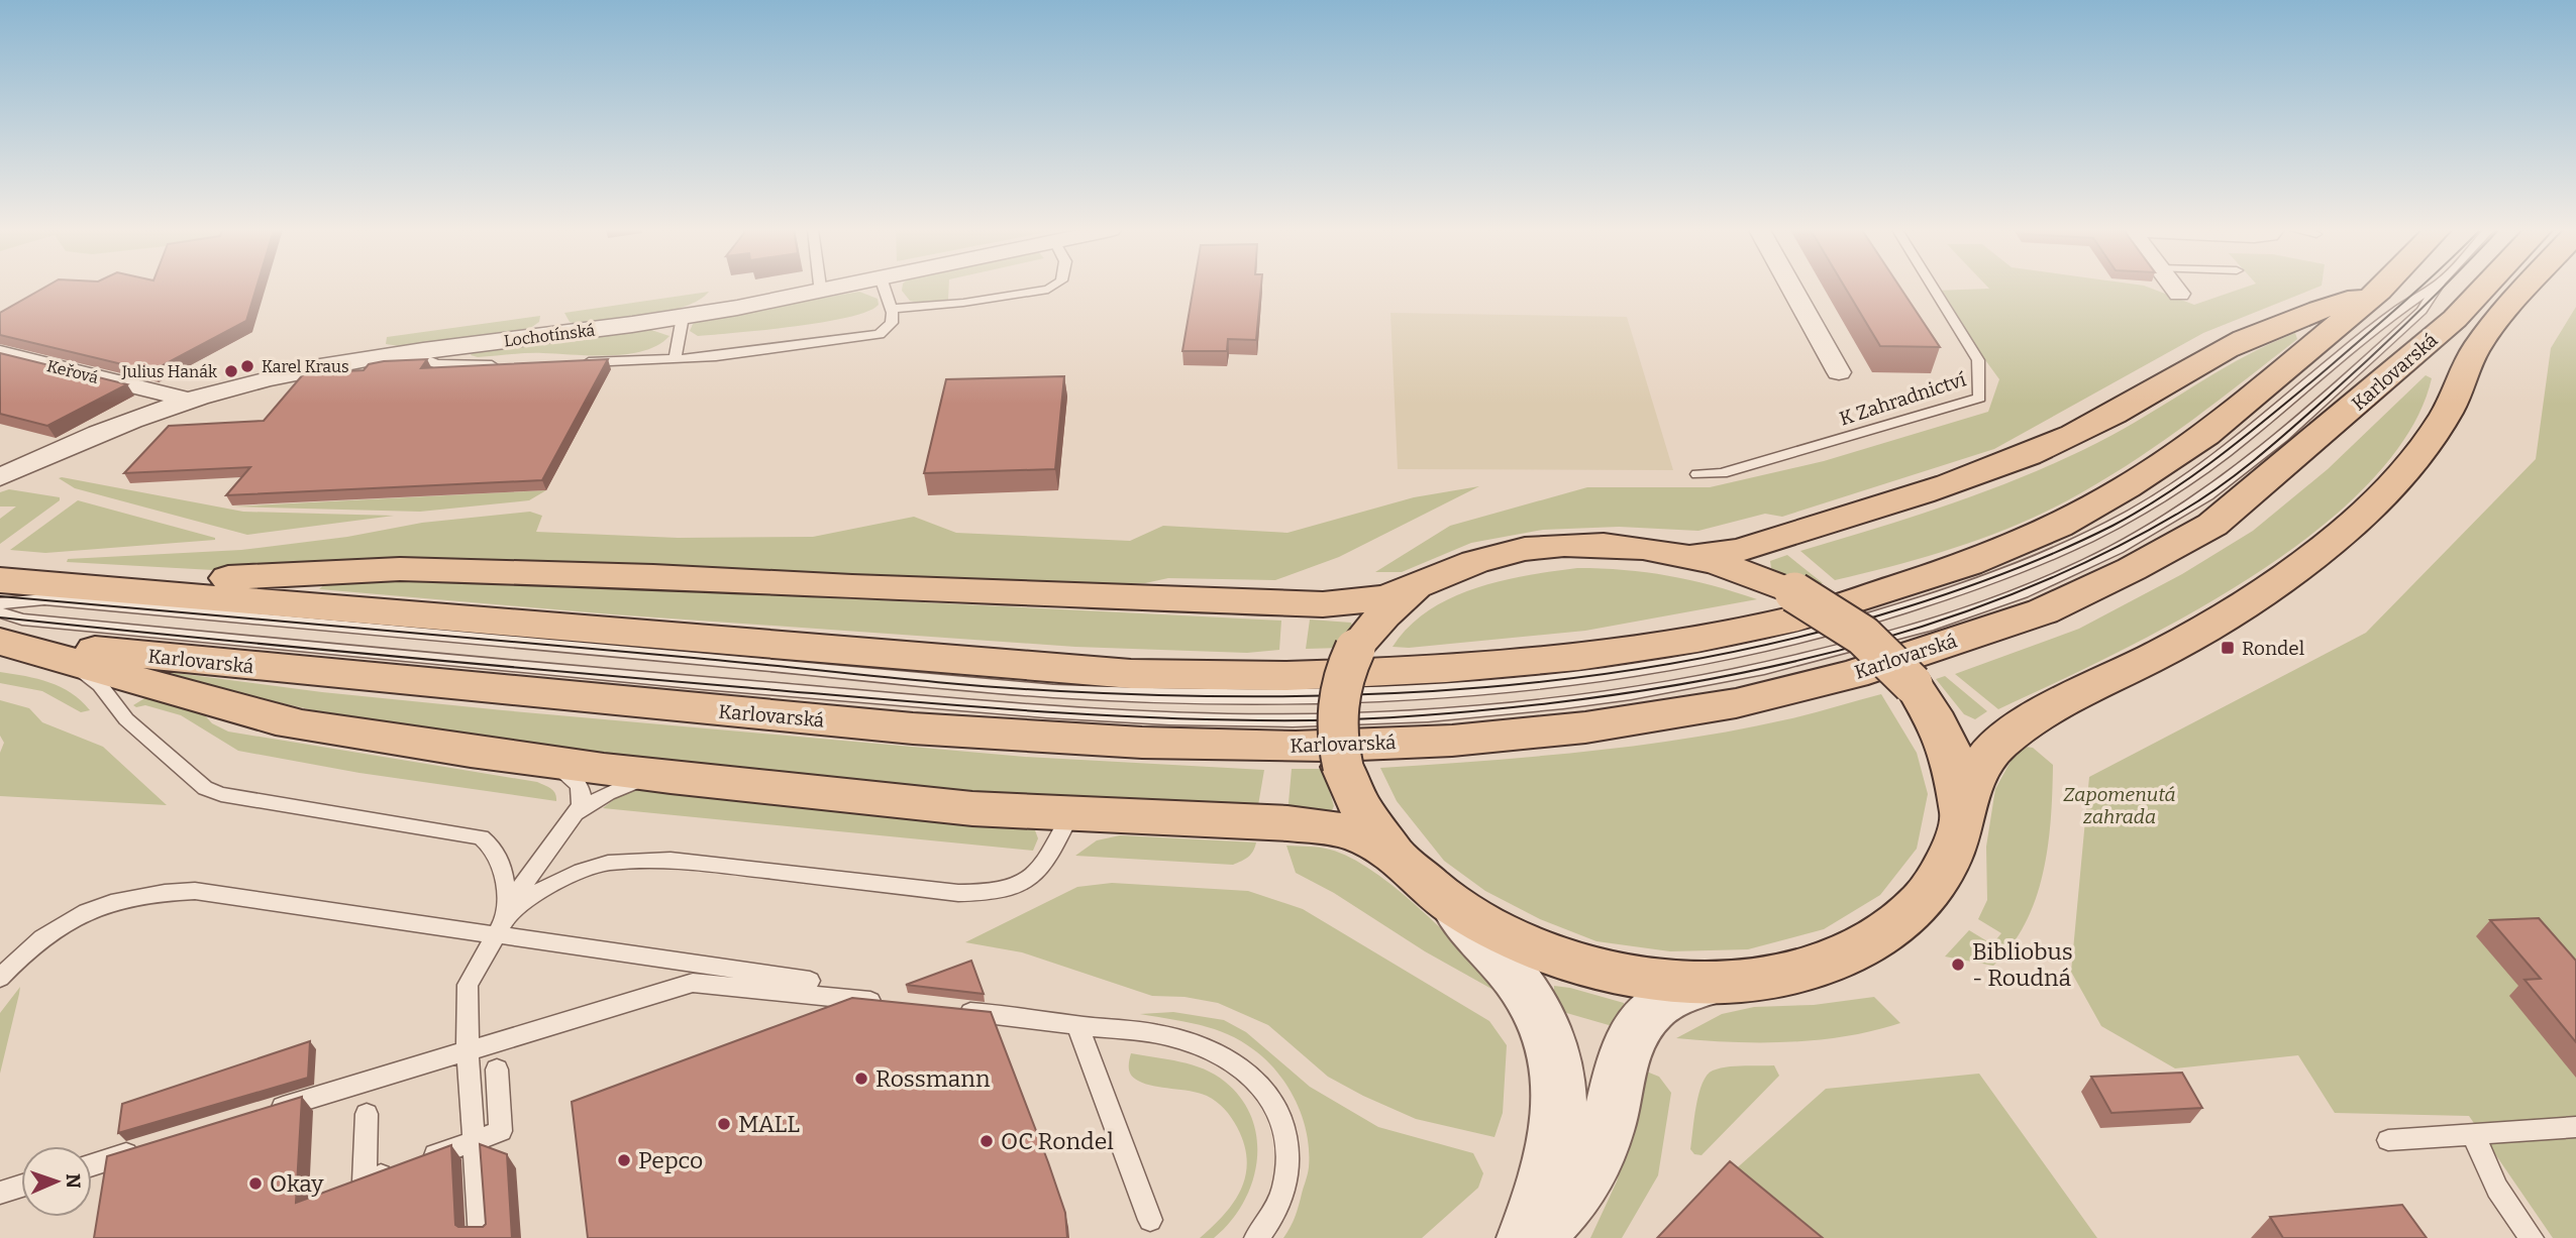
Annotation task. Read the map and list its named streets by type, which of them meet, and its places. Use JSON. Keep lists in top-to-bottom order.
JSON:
{
  "streets": {
    "main road": ["Karlovarská"],
    "street": ["Lochotínská", "Keřová"],
    "lane": ["K Zahradnictví"]
  },
  "crossings": [
    ["Lochotínská", "Keřová"]
  ],
  "parks": ["Zapomenutá zahrada"],
  "places": {
    "other": [
      "Karel Kraus",
      "Julius Hanák",
      "Bibliobus - Roudná",
      "Rossmann",
      "MALL",
      "OC Rondel",
      "Pepco",
      "Okay"
    ],
    "transit": ["Rondel"]
  },
  "north": "right"
}
